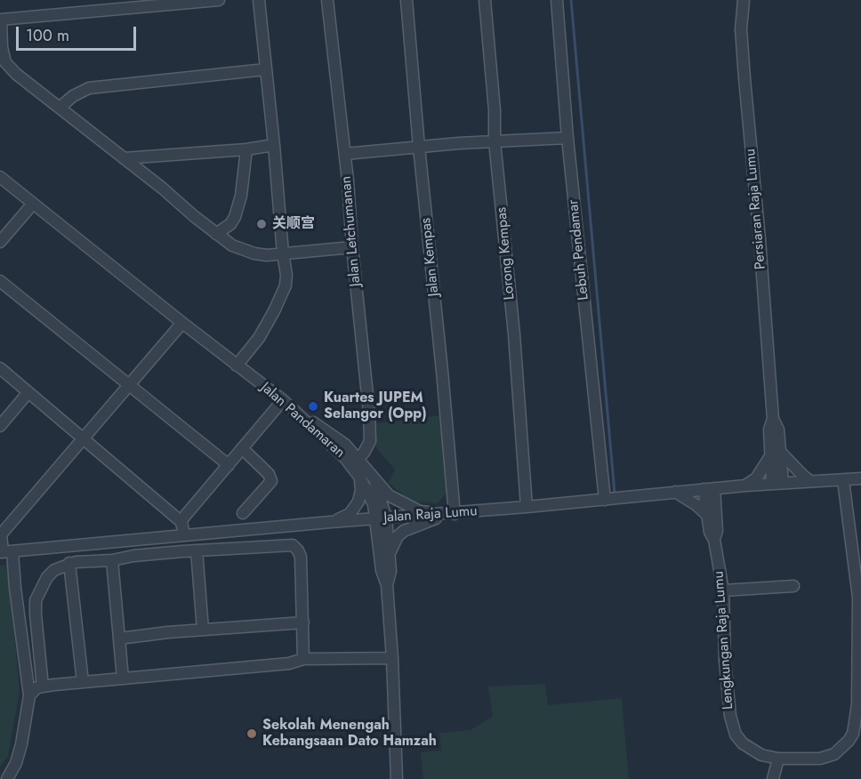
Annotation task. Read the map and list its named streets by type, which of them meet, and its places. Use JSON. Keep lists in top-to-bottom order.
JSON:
{
  "streets": {
    "street": [
      "Persiaran Raja Lumu",
      "Jalan Letchumanan",
      "Lebuh Pendamar",
      "Lorong Kempas",
      "Jalan Kempas",
      "Jalan Pandamaran",
      "Jalan Raja Lumu",
      "Lengkungan Raja Lumu"
    ]
  },
  "crossings": [
    ["Persiaran Raja Lumu", "Jalan Raja Lumu"],
    ["Jalan Letchumanan", "Jalan Pandamaran"],
    ["Lebuh Pendamar", "Jalan Raja Lumu"],
    ["Lorong Kempas", "Jalan Raja Lumu"],
    ["Jalan Kempas", "Jalan Raja Lumu"],
    ["Jalan Raja Lumu", "Lengkungan Raja Lumu"]
  ],
  "places": ["关顺宫", "Kuartes JUPEM Selangor (Opp)", "Sekolah Menengah Kebangsaan Dato Hamzah"],
  "scale_bar": "100 m"
}
